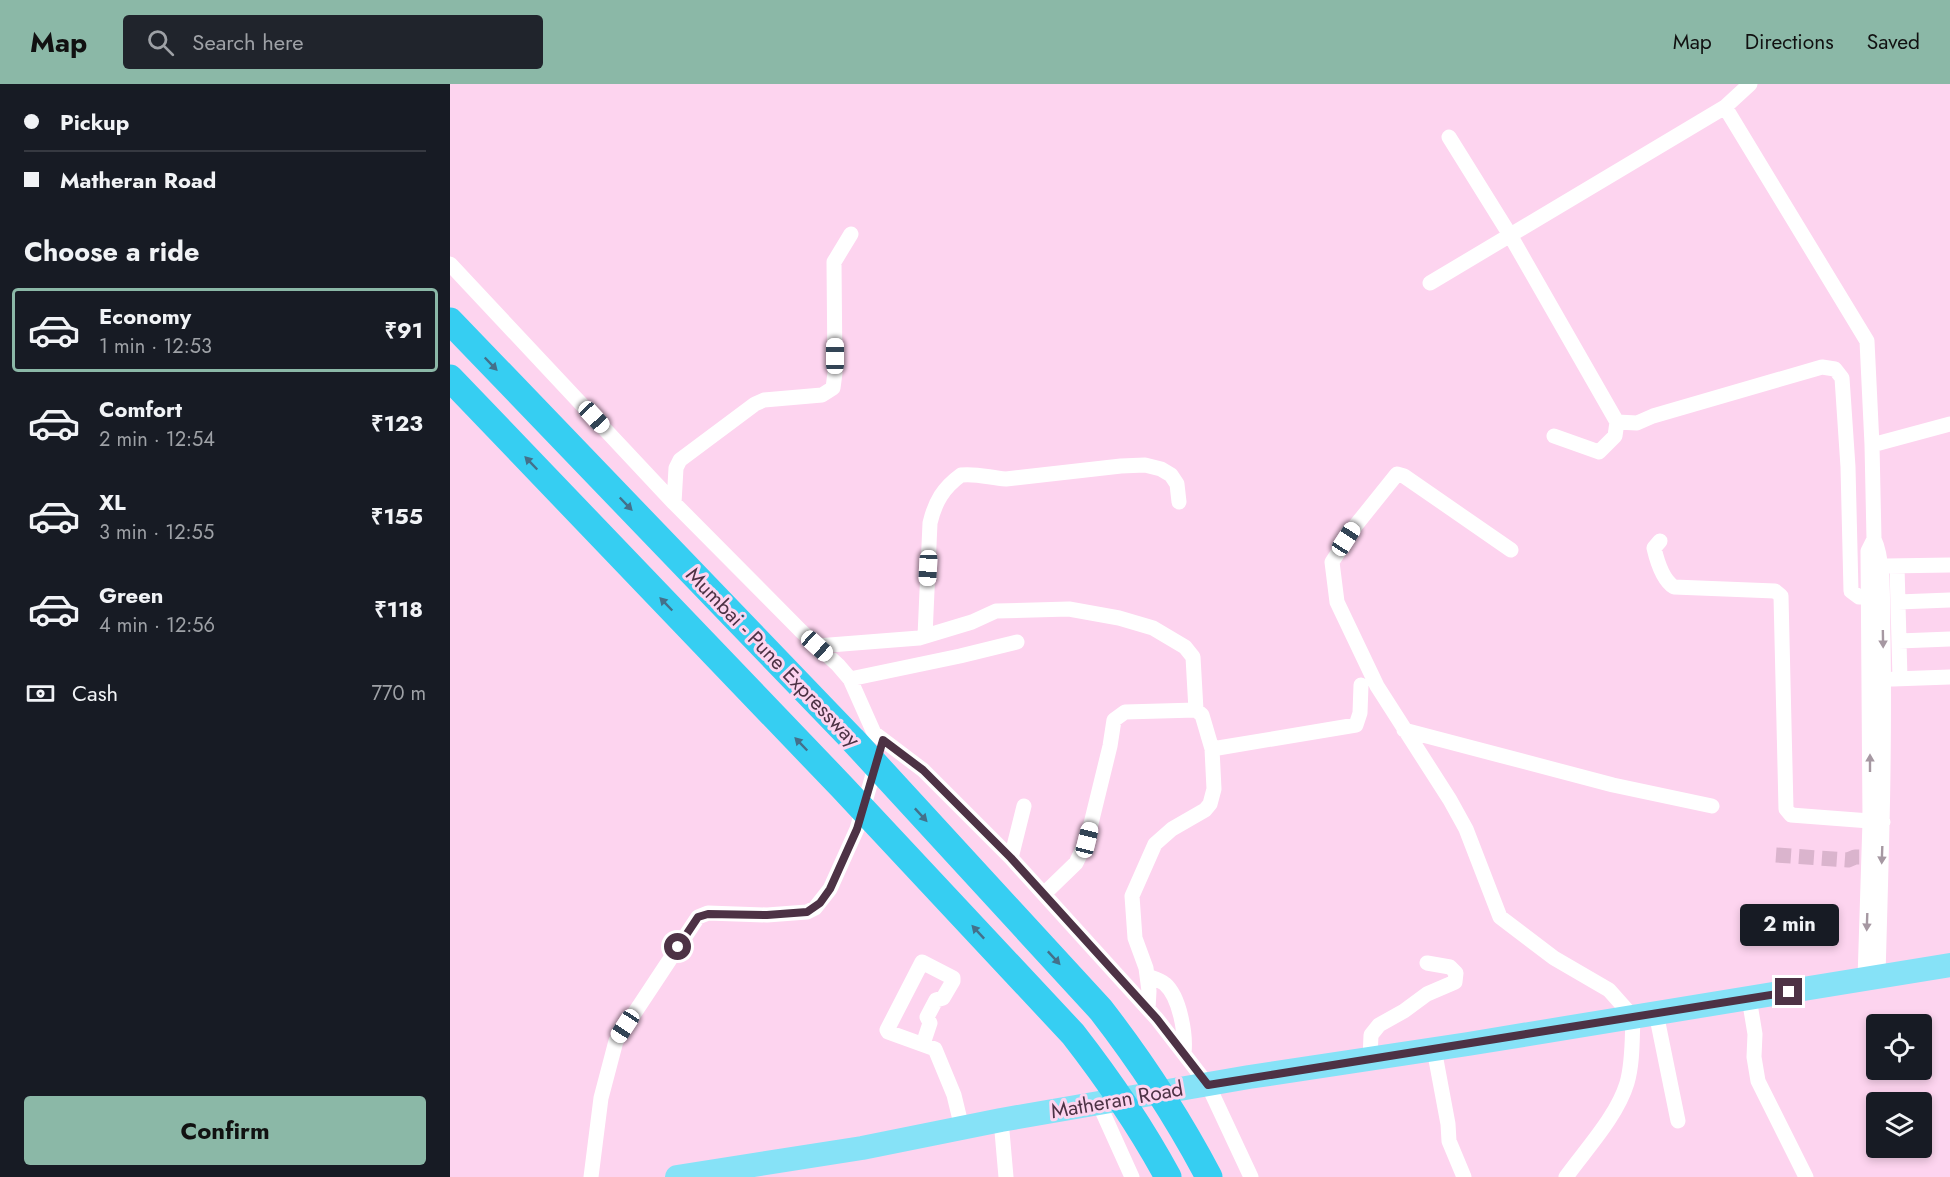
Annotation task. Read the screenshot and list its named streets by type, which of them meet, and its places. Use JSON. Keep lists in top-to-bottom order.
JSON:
{
  "streets": {
    "highway": ["Mumbai - Pune Expressway"],
    "main road": ["Matheran Road"]
  },
  "page": {
    "header": "Map",
    "search": "Search here",
    "nav": ["Map", "Directions", "Saved"],
    "banner": ["Pickup", "Matheran Road"],
    "heading": "Choose a ride",
    "list": [
      {
        "name": "Economy",
        "note": "1 min · 12:53",
        "value": "₹91"
      },
      {
        "name": "Comfort",
        "note": "2 min · 12:54",
        "value": "₹123"
      },
      {
        "name": "XL",
        "note": "3 min · 12:55",
        "value": "₹155"
      },
      {
        "name": "Green",
        "note": "4 min · 12:56",
        "value": "₹118"
      }
    ],
    "pay": ["Cash", "770 m"],
    "bubble": "2 min",
    "buttons": "Confirm"
  }
}
